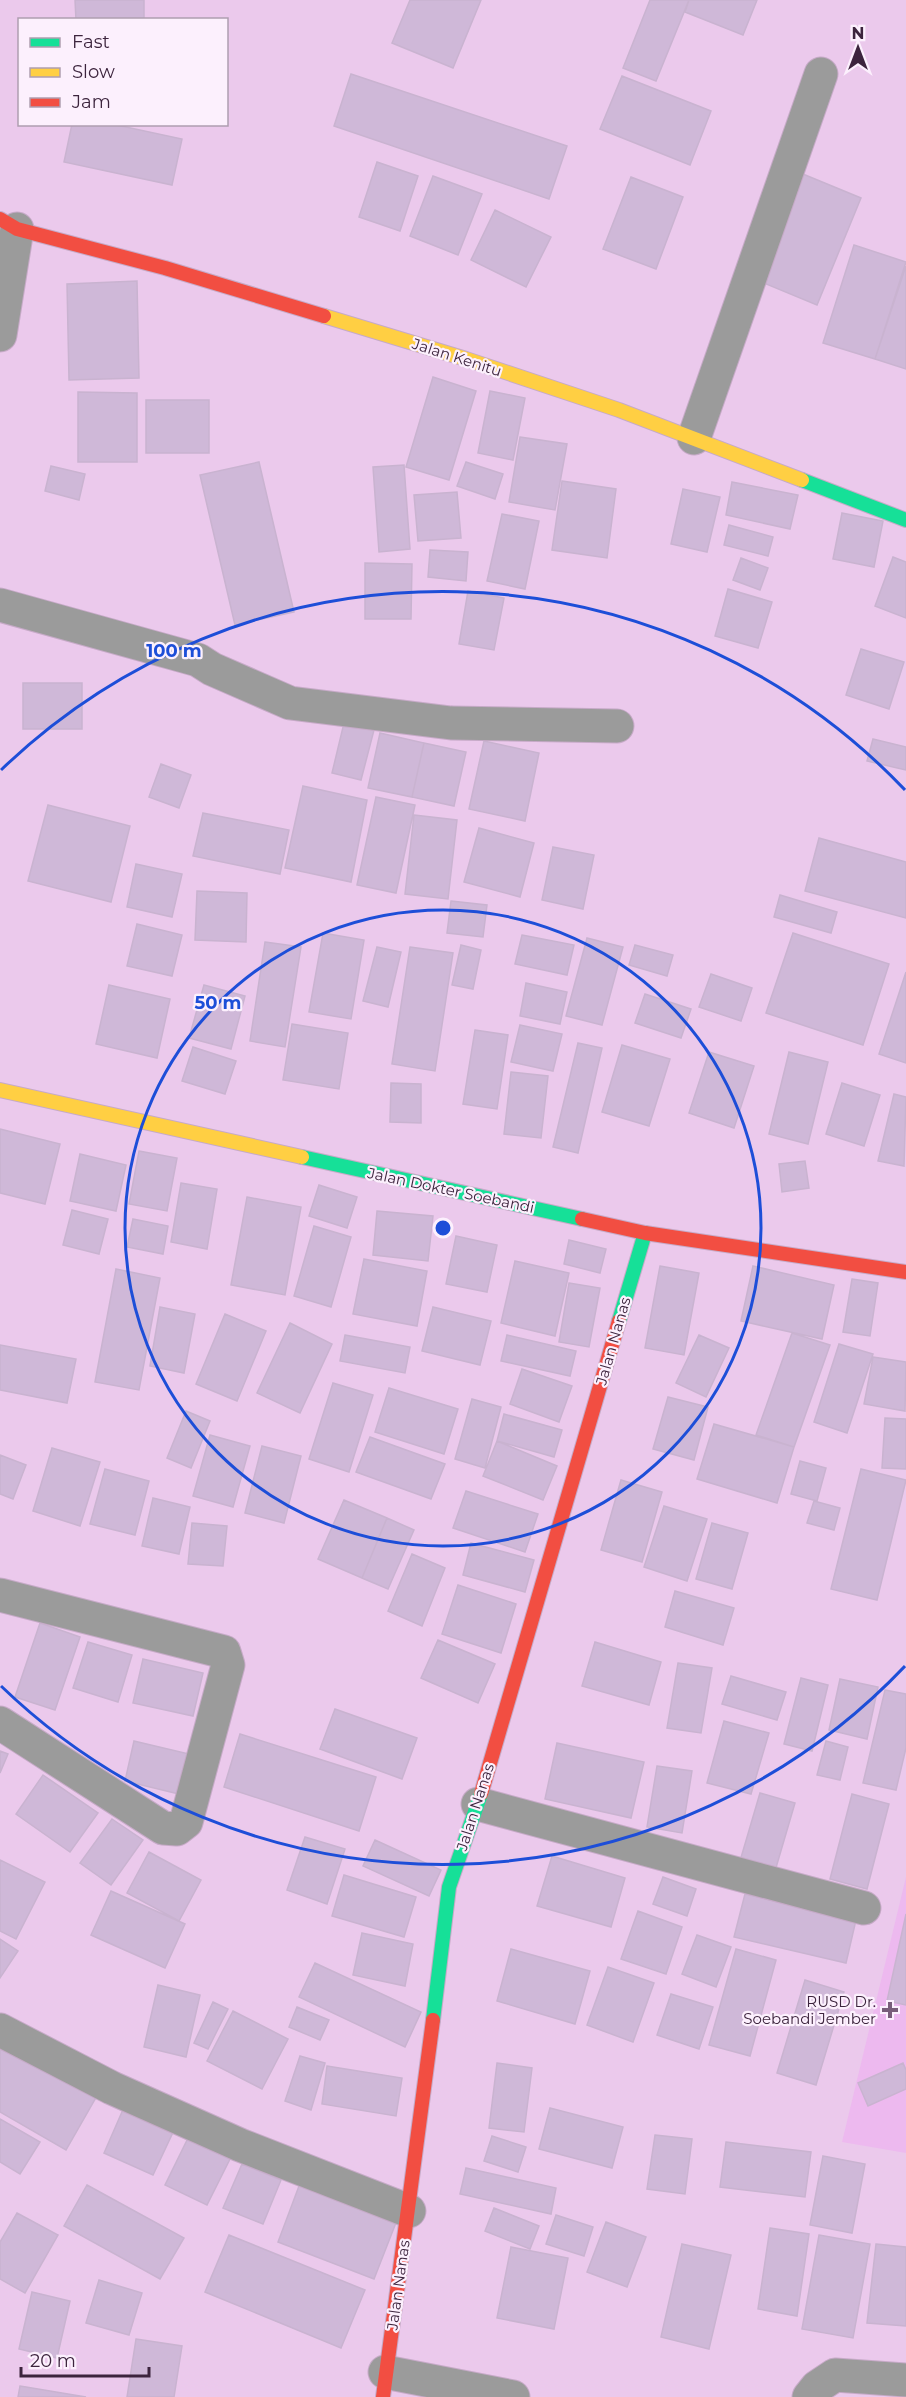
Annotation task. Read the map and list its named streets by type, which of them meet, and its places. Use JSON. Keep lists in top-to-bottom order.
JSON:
{
  "streets": {
    "street": ["Jalan Kenitu", "Jalan Dokter Soebandi", "Jalan Nanas"]
  },
  "crossings": [
    ["Jalan Dokter Soebandi", "Jalan Nanas"]
  ],
  "places": {
    "health": ["RUSD Dr. Soebandi Jember"]
  },
  "legend": ["Fast", "Slow", "Jam"],
  "scale_bar": "20 m",
  "north": "top",
  "rings": ["100 m", "50 m"]
}
